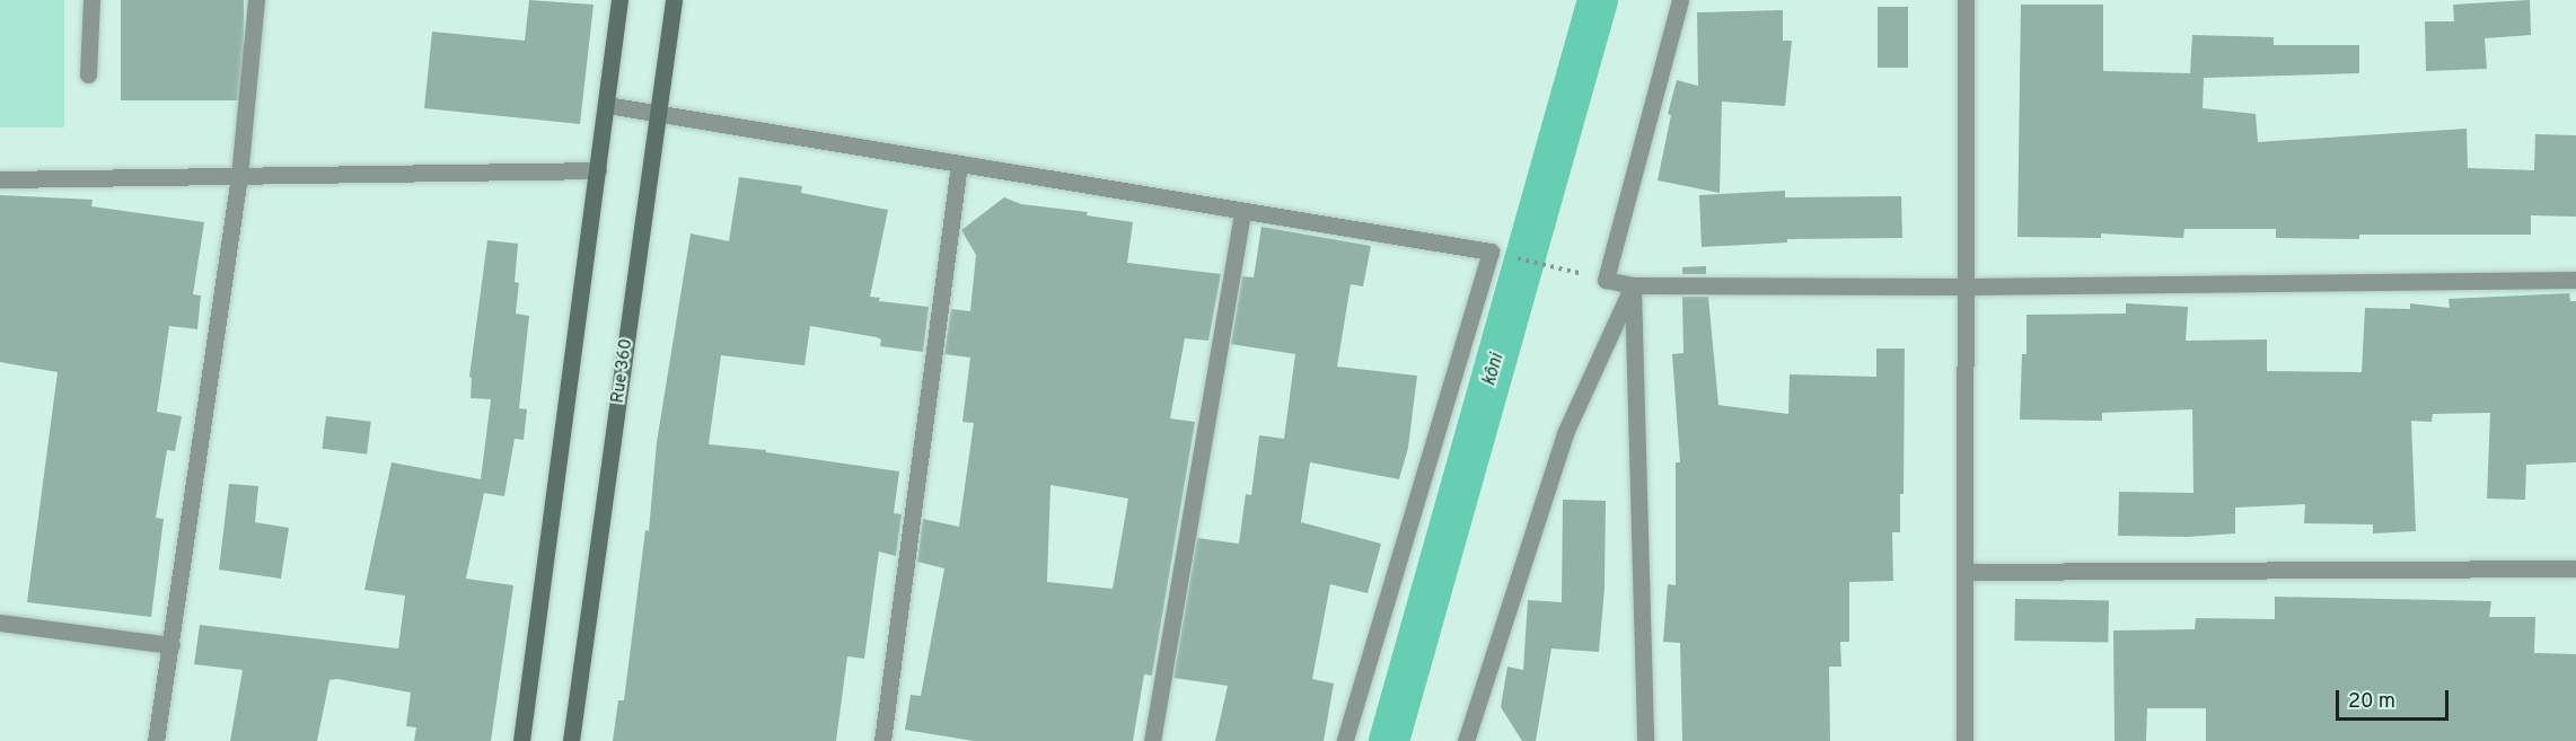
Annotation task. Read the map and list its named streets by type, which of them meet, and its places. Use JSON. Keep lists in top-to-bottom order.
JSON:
{
  "streets": {
    "main road": ["Rue 360"]
  },
  "water": ["kôni"],
  "scale_bar": "20 m"
}
